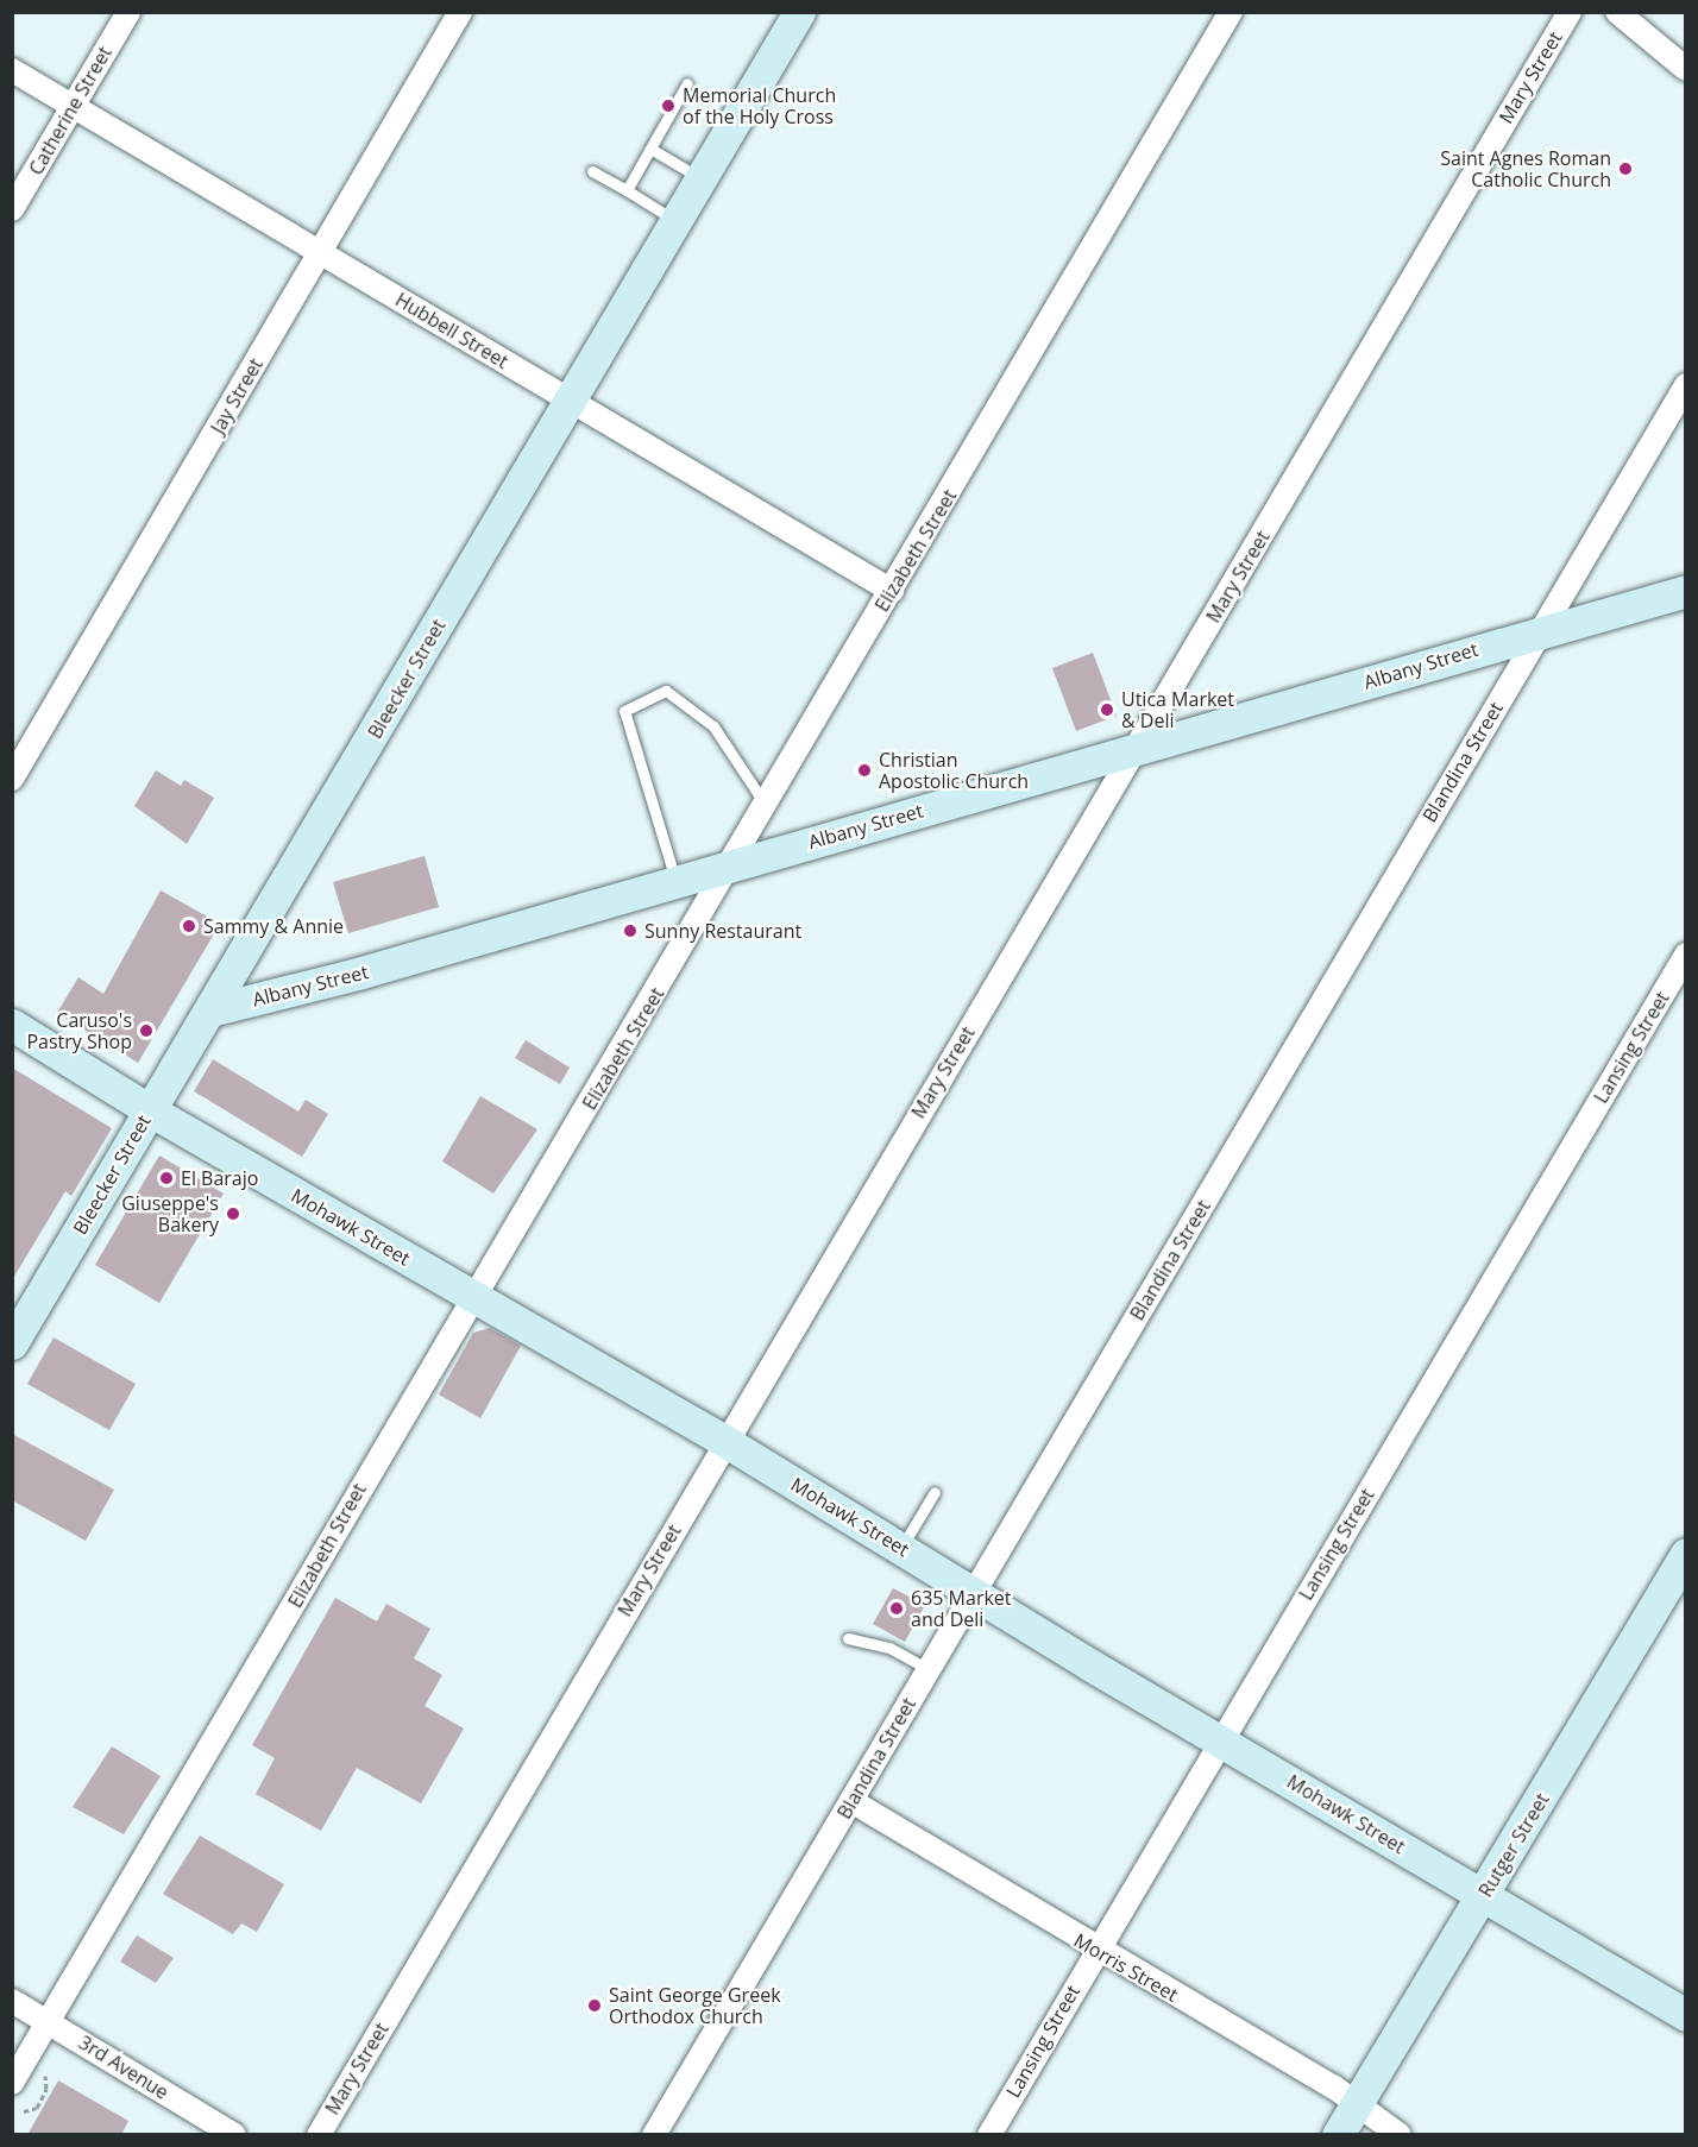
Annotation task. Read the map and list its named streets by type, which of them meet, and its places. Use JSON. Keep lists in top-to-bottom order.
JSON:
{
  "streets": {
    "street": [
      "Mary Street",
      "Catherine Street",
      "Hubbell Street",
      "Jay Street",
      "Elizabeth Street",
      "Albany Street",
      "Bleecker Street",
      "Blandina Street",
      "Lansing Street",
      "Mohawk Street",
      "Rutger Street",
      "Morris Street",
      "3rd Avenue"
    ]
  },
  "crossings": [
    ["Mary Street", "Albany Street"],
    ["Mary Street", "Mohawk Street"],
    ["Catherine Street", "Hubbell Street"],
    ["Hubbell Street", "Jay Street"],
    ["Hubbell Street", "Elizabeth Street"],
    ["Hubbell Street", "Bleecker Street"],
    ["Elizabeth Street", "Albany Street"],
    ["Elizabeth Street", "Mohawk Street"],
    ["Elizabeth Street", "3rd Avenue"],
    ["Albany Street", "Bleecker Street"],
    ["Albany Street", "Blandina Street"],
    ["Bleecker Street", "Mohawk Street"],
    ["Blandina Street", "Mohawk Street"],
    ["Blandina Street", "Morris Street"],
    ["Lansing Street", "Mohawk Street"],
    ["Lansing Street", "Morris Street"],
    ["Mohawk Street", "Rutger Street"],
    ["Rutger Street", "Morris Street"]
  ],
  "places": [
    "Memorial Church of the Holy Cross",
    "Saint Agnes Roman Catholic Church",
    "Utica Market & Deli",
    "Christian Apostolic Church",
    "Sammy & Annie",
    "Sunny Restaurant",
    "Caruso's Pastry Shop",
    "El Barajo",
    "Giuseppe's Bakery",
    "635 Market and Deli",
    "Saint George Greek Orthodox Church"
  ]
}
